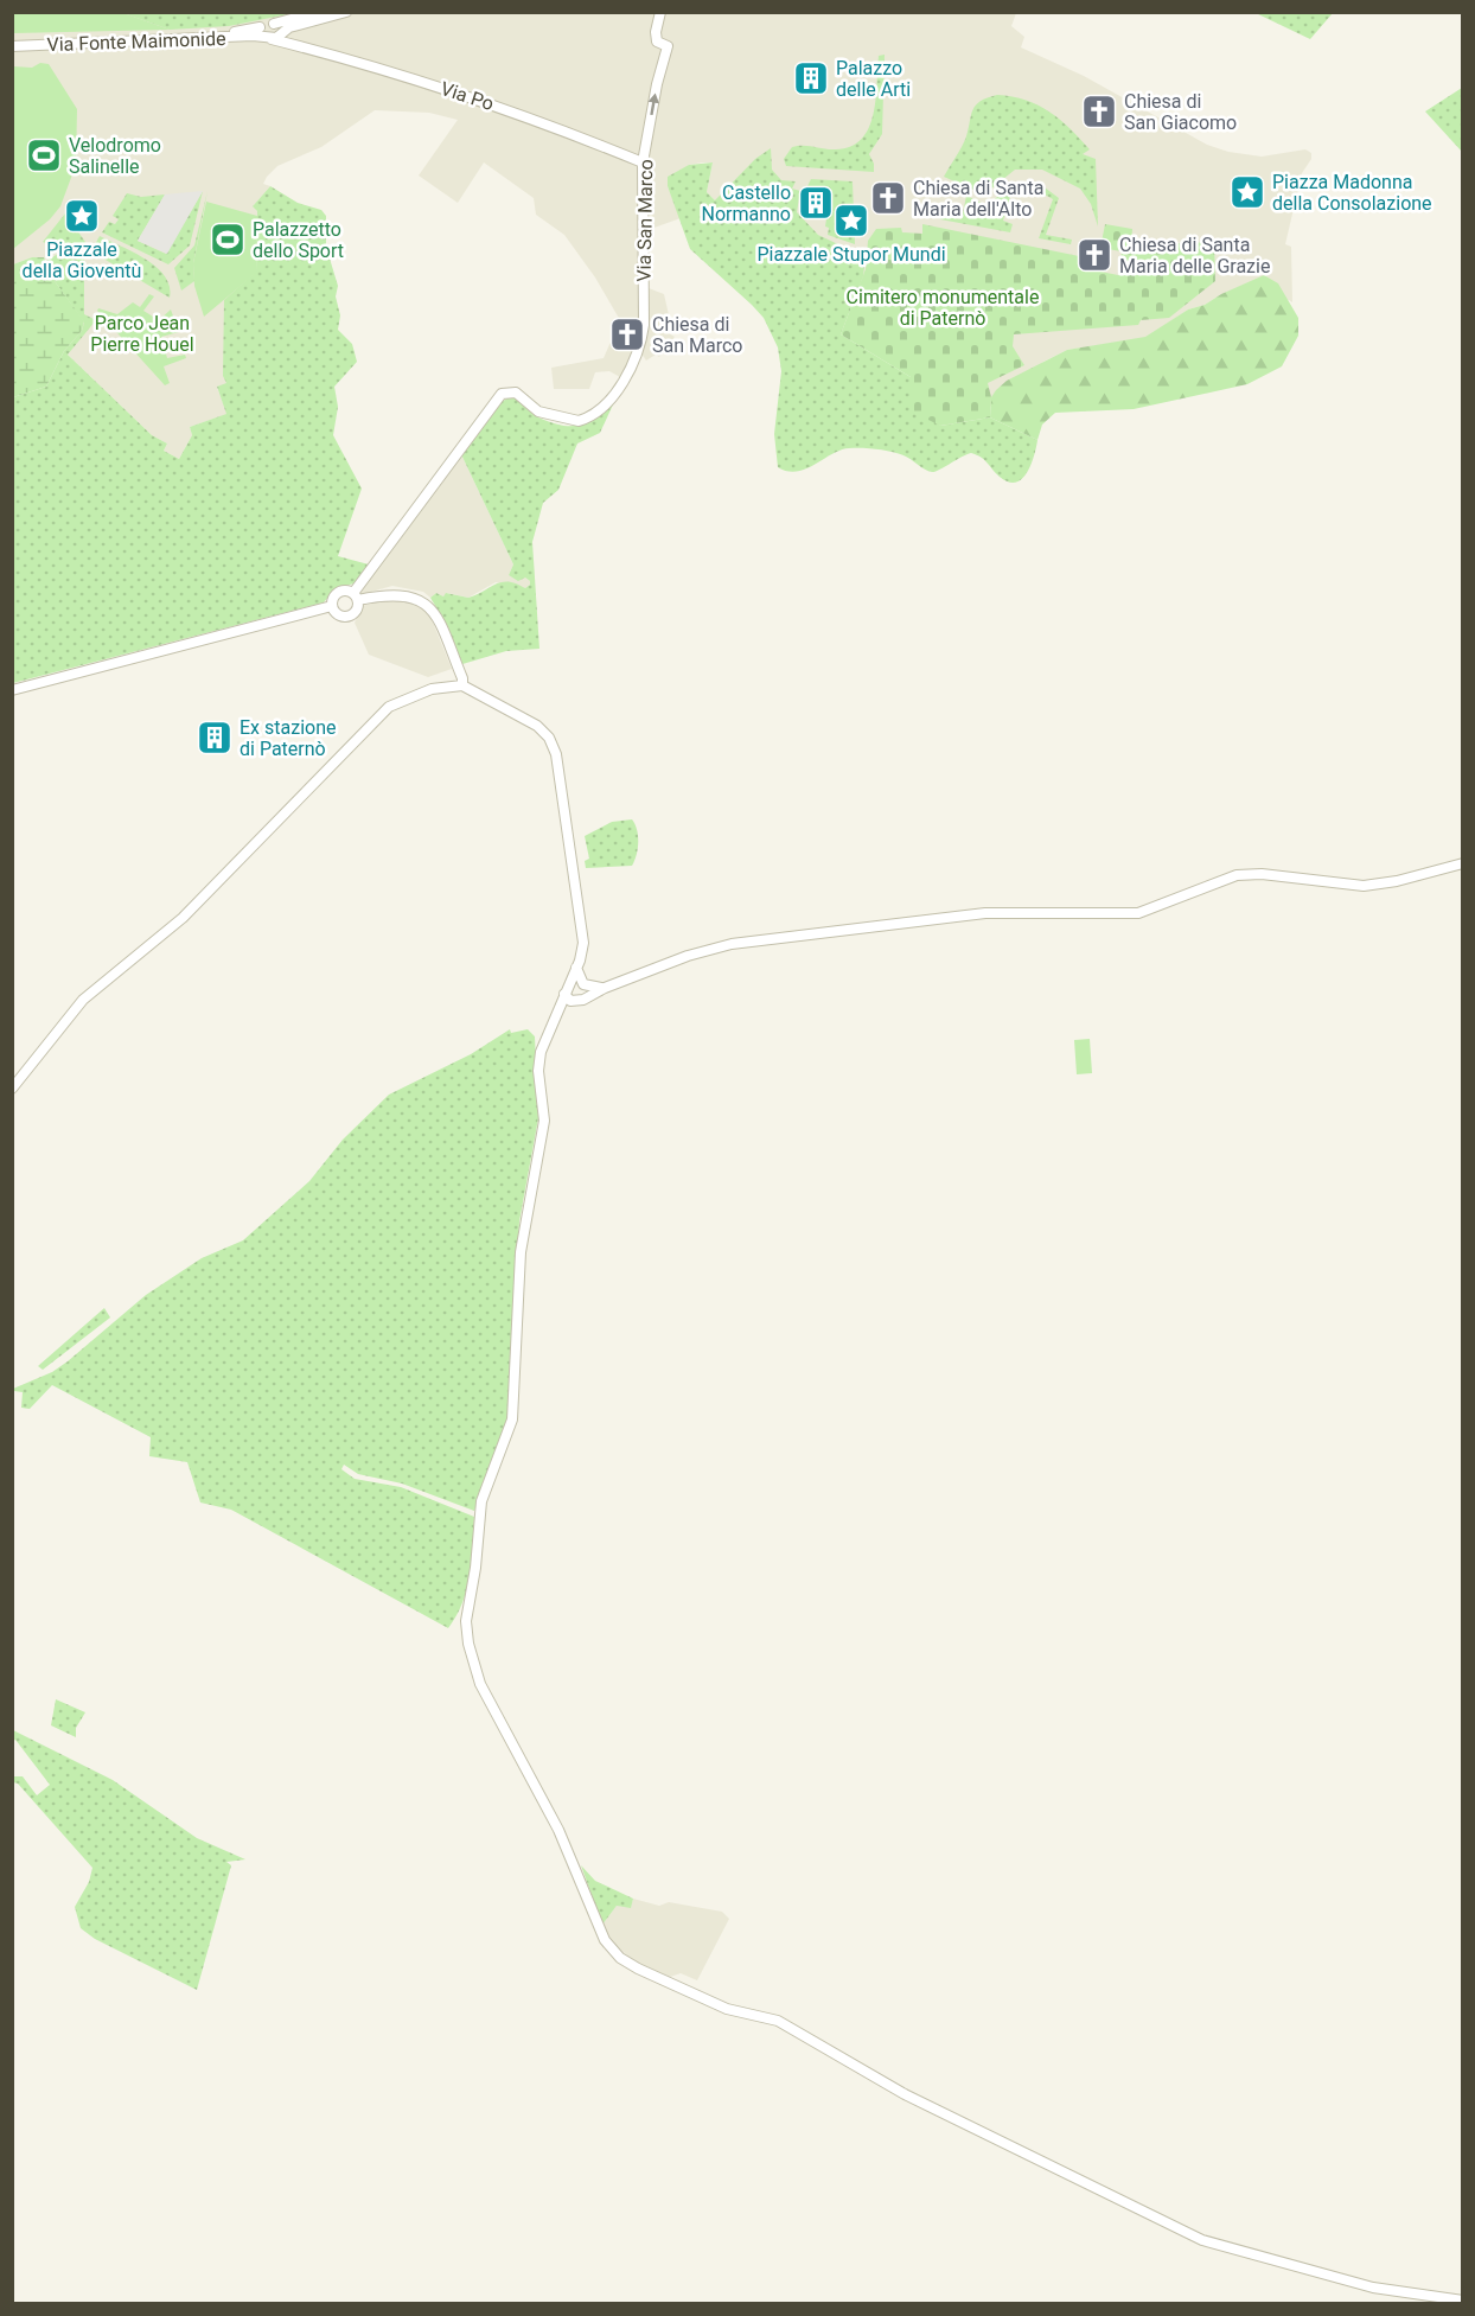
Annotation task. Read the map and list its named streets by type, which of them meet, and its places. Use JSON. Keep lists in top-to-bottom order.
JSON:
{
  "streets": {
    "street": ["Via Fonte Maimonide", "Via Po", "Via San Marco"]
  },
  "crossings": [
    ["Via Po", "Via San Marco"]
  ],
  "parks": ["Cimitero monumentale di Paternò", "Parco Jean Pierre Houel"],
  "places": {
    "building": ["Palazzo delle Arti", "Castello Normanno", "Ex stazione di Paternò"],
    "church": [
      "Chiesa di San Giacomo",
      "Chiesa di Santa Maria dell'Alto",
      "Chiesa di Santa Maria delle Grazie",
      "Chiesa di San Marco"
    ],
    "sports": ["Velodromo Salinelle", "Palazzetto dello Sport"],
    "place": ["Piazza Madonna della Consolazione", "Piazzale della Gioventù", "Piazzale Stupor Mundi"]
  }
}
